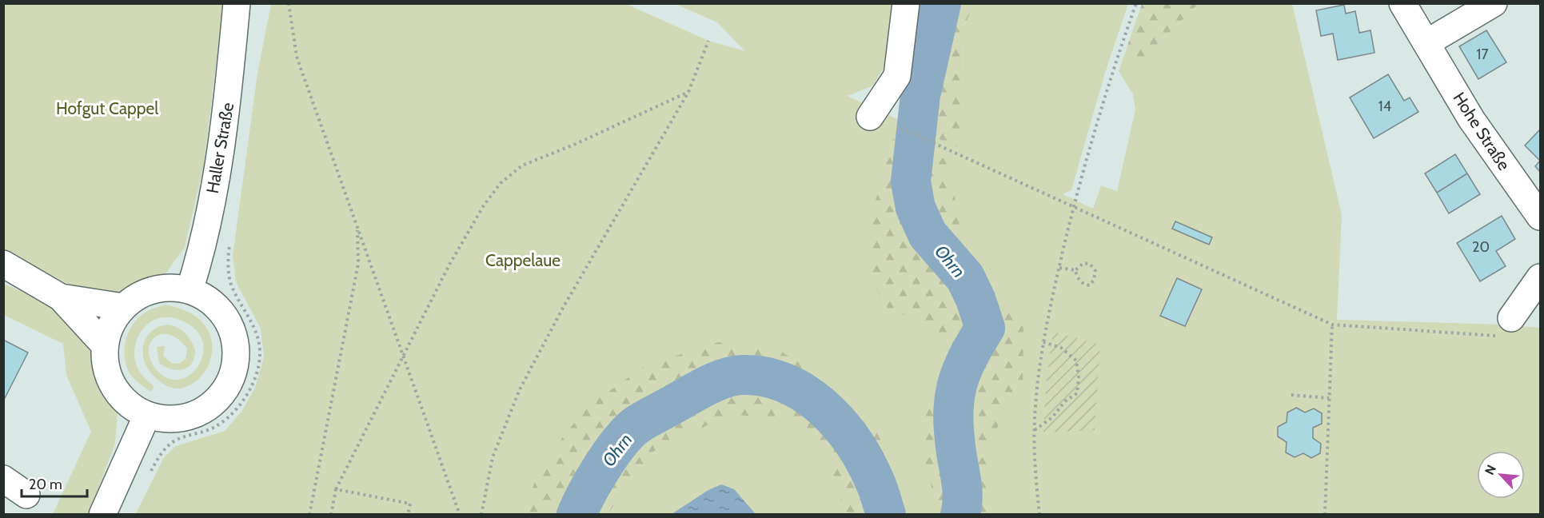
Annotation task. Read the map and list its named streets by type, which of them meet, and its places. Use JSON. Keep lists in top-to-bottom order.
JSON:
{
  "streets": {
    "main road": ["Hohe Straße", "Haller Straße"]
  },
  "water": ["Ohrn"],
  "parks": ["Hofgut Cappel", "Cappelaue"],
  "house_numbers": ["17", "14", "20"],
  "scale_bar": "20 m",
  "north": "top left"
}
